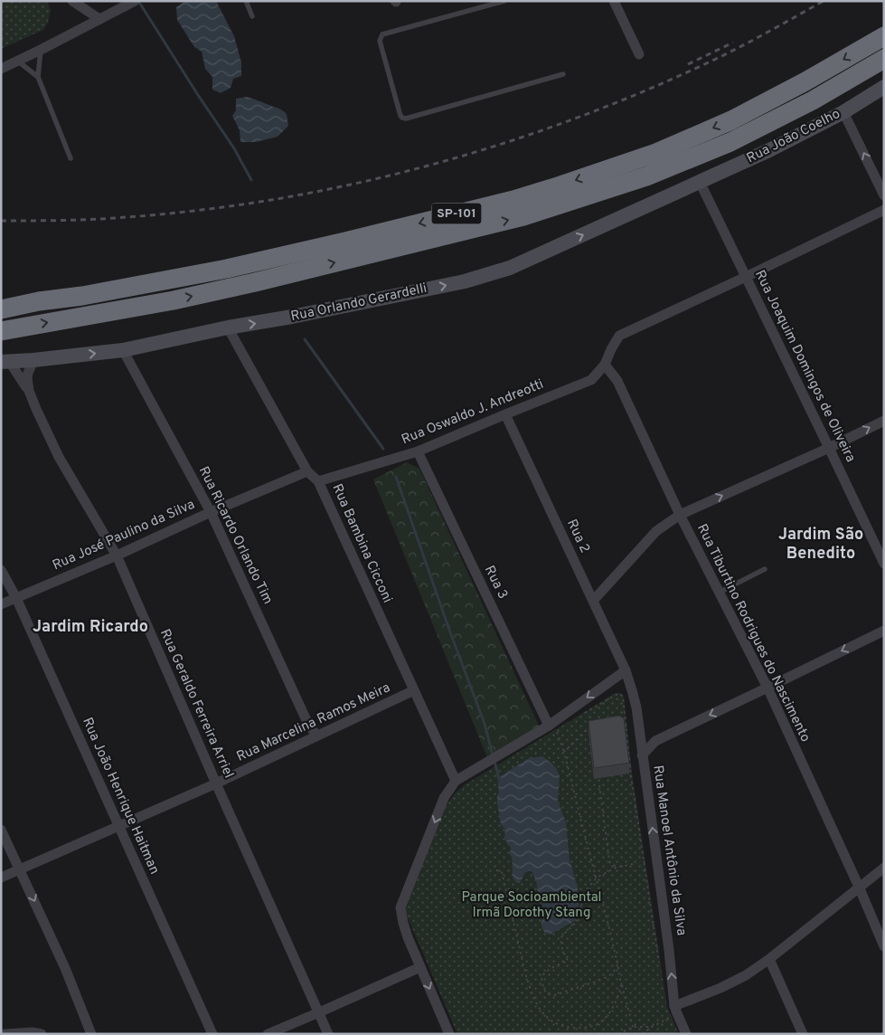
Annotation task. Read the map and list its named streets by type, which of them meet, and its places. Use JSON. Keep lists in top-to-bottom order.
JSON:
{
  "streets": {
    "highway": ["SP-101"],
    "street": [
      "Rua João Coelho",
      "Rua Orlando Gerardelli",
      "Rua Joaquim Domingos de Oliveira",
      "Rua Oswaldo J. Andreotti",
      "Rua José Paulino da Silva",
      "Rua Ricardo Orlando Tim",
      "Rua 2",
      "Rua Bambina Cicconi",
      "Rua 3",
      "Rua Tiburtino Rodrigues do Nascimento",
      "Rua Geraldo Ferreira Arriel",
      "Rua Marcelina Ramos Meira",
      "Rua João Henrique Haitman",
      "Rua Manoel Antônio da Silva"
    ]
  },
  "crossings": [
    ["Rua João Coelho", "Rua Orlando Gerardelli"],
    ["Rua João Coelho", "Rua Joaquim Domingos de Oliveira"],
    ["Rua Orlando Gerardelli", "Rua Joaquim Domingos de Oliveira"],
    ["Rua Orlando Gerardelli", "Rua Ricardo Orlando Tim"],
    ["Rua Orlando Gerardelli", "Rua Bambina Cicconi"],
    ["Rua Orlando Gerardelli", "Rua Geraldo Ferreira Arriel"],
    ["Rua Oswaldo J. Andreotti", "Rua 2"],
    ["Rua Oswaldo J. Andreotti", "Rua Bambina Cicconi"],
    ["Rua Oswaldo J. Andreotti", "Rua 3"],
    ["Rua Oswaldo J. Andreotti", "Rua Tiburtino Rodrigues do Nascimento"],
    ["Rua José Paulino da Silva", "Rua Ricardo Orlando Tim"],
    ["Rua José Paulino da Silva", "Rua Bambina Cicconi"],
    ["Rua José Paulino da Silva", "Rua Geraldo Ferreira Arriel"],
    ["Rua José Paulino da Silva", "Rua João Henrique Haitman"],
    ["Rua Ricardo Orlando Tim", "Rua Marcelina Ramos Meira"],
    ["Rua 2", "Rua Manoel Antônio da Silva"],
    ["Rua Bambina Cicconi", "Rua Marcelina Ramos Meira"],
    ["Rua Geraldo Ferreira Arriel", "Rua Marcelina Ramos Meira"],
    ["Rua Marcelina Ramos Meira", "Rua João Henrique Haitman"]
  ],
  "one_way": ["Rua Orlando Gerardelli", "Rua Manoel Antônio da Silva"],
  "districts": ["Jardim São Benedito", "Jardim Ricardo"],
  "parks": ["Parque Socioambiental Irmã Dorothy Stang"]
}
